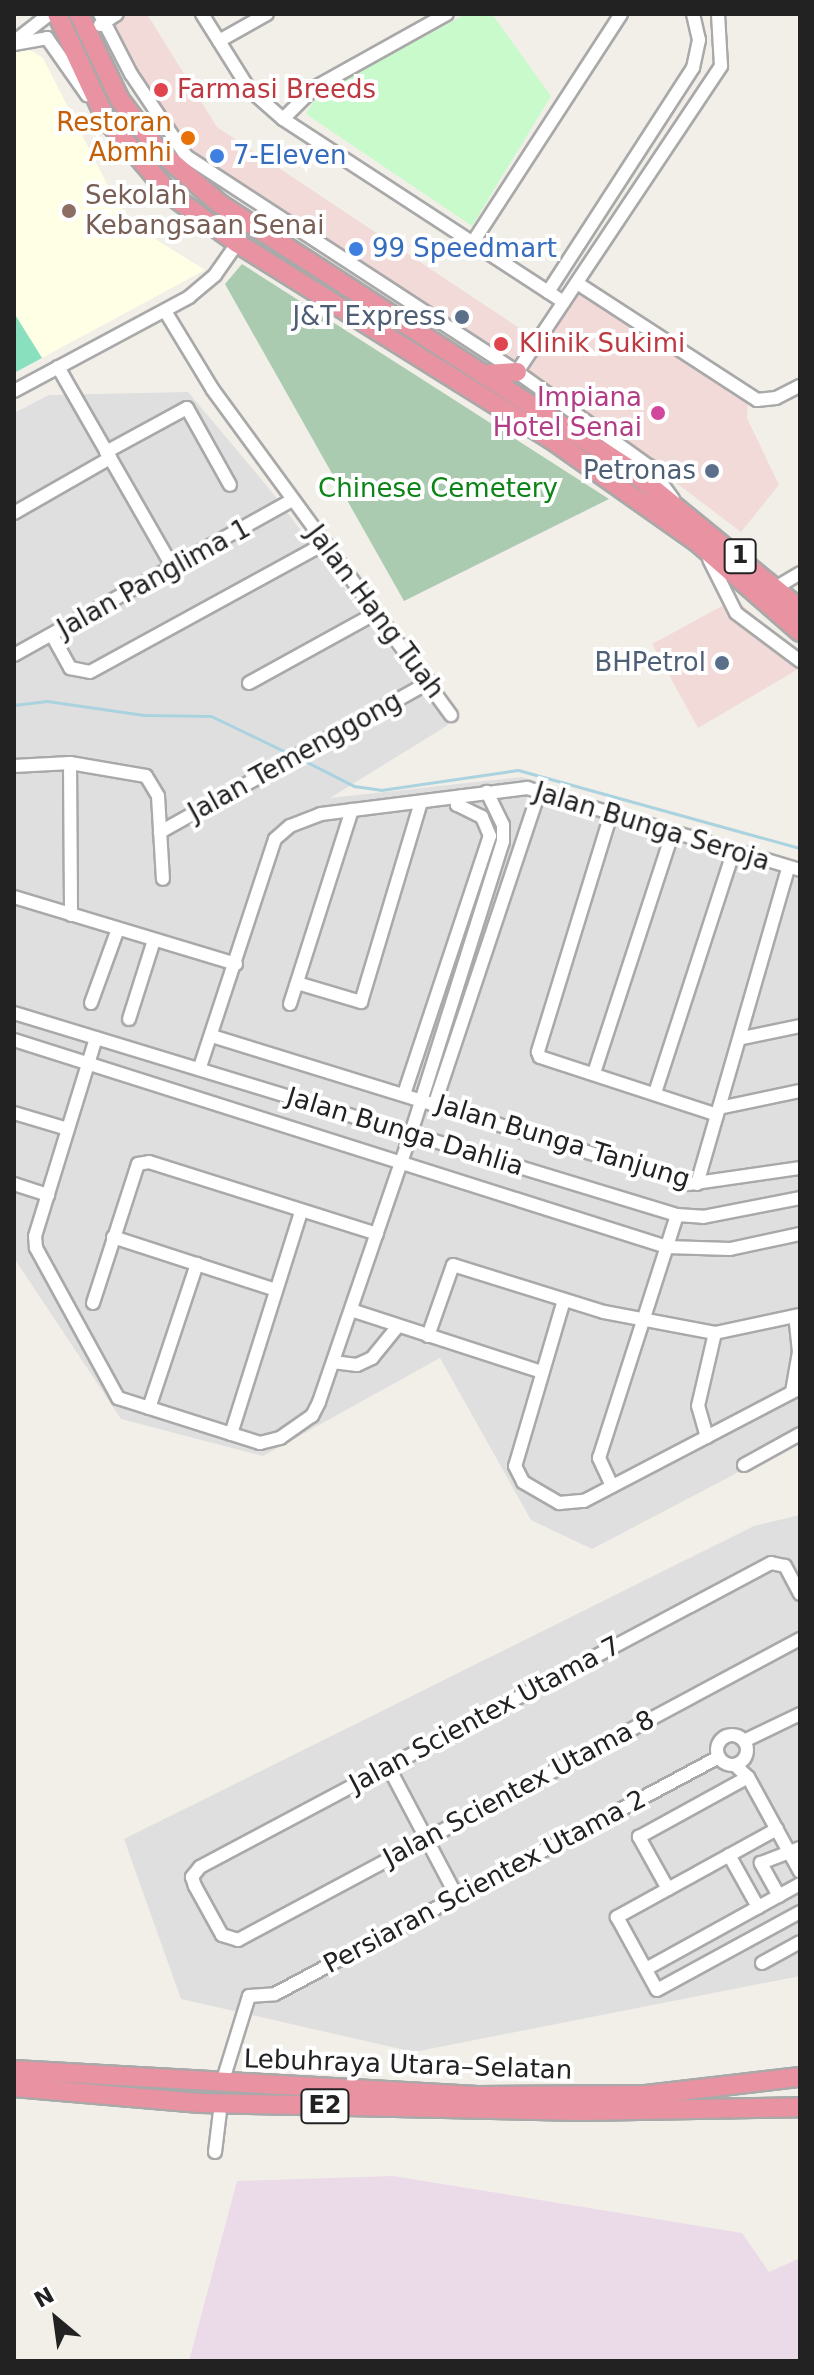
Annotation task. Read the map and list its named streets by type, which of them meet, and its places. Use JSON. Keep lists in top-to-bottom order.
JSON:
{
  "streets": {
    "highway": ["1", "Lebuhraya Utara–Selatan", "E2"],
    "street": [
      "Jalan Panglima 1",
      "Jalan Hang Tuah",
      "Jalan Temenggong",
      "Jalan Bunga Seroja",
      "Jalan Bunga Dahlia",
      "Jalan Bunga Tanjung",
      "Jalan Scientex Utama 7",
      "Jalan Scientex Utama 8",
      "Persiaran Scientex Utama 2"
    ]
  },
  "crossings": [
    ["Jalan Panglima 1", "Jalan Hang Tuah"],
    ["Jalan Hang Tuah", "Jalan Temenggong"],
    ["Jalan Scientex Utama 7", "Jalan Scientex Utama 8"]
  ],
  "parks": ["Chinese Cemetery"],
  "places": [
    "Farmasi Breeds",
    "Restoran Abmhi",
    "7-Eleven",
    "Sekolah Kebangsaan Senai",
    "99 Speedmart",
    "J&T Express",
    "Klinik Sukimi",
    "Impiana Hotel Senai",
    "Petronas",
    "BHPetrol"
  ],
  "north": "top left"
}
